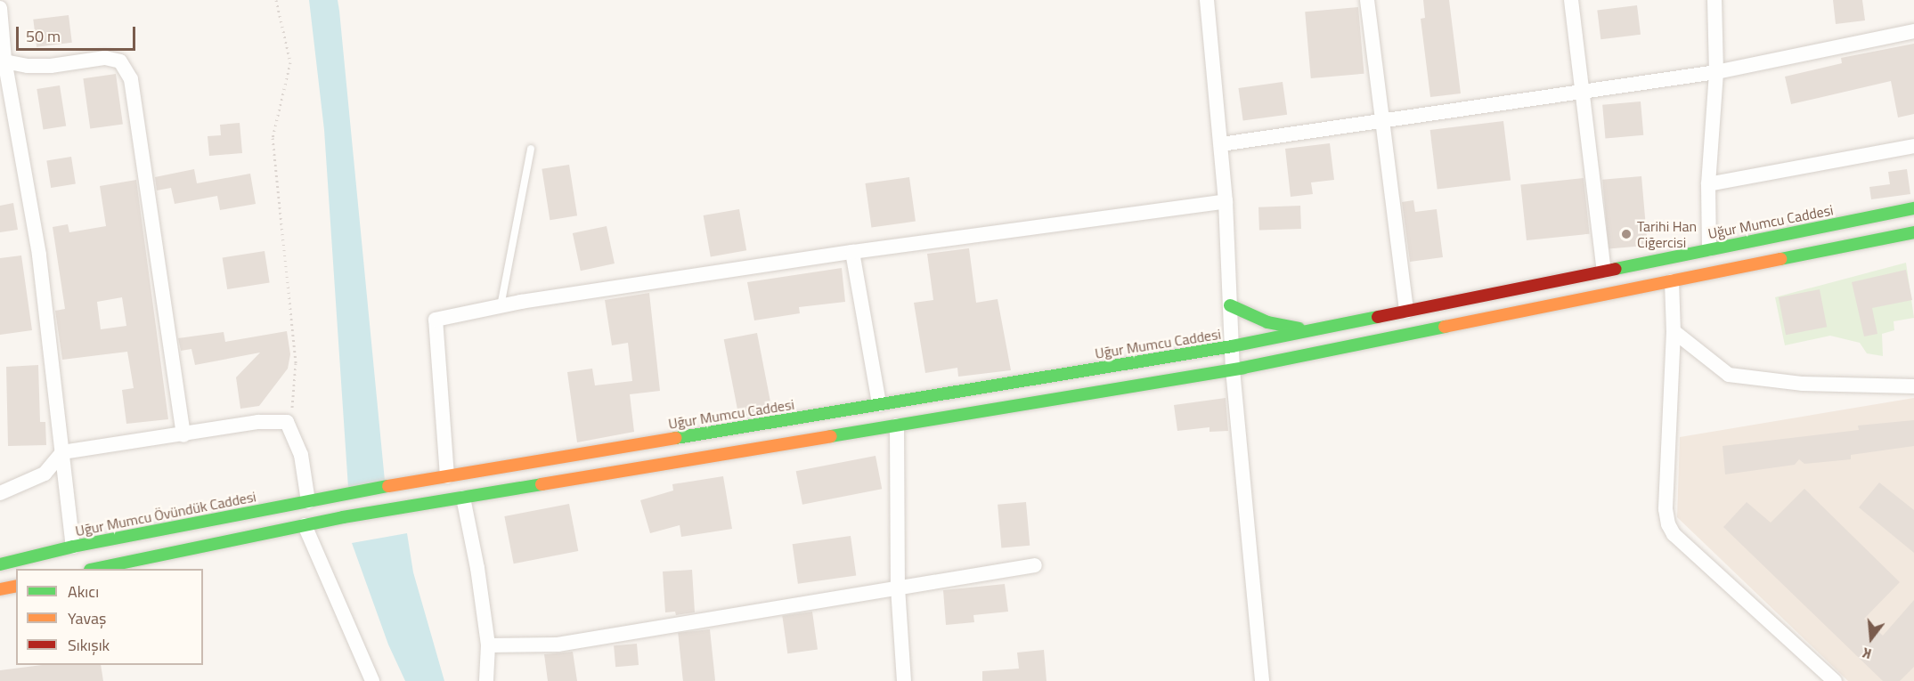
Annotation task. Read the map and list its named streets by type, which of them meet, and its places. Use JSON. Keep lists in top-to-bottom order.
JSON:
{
  "streets": {
    "street": ["Uğur Mumcu Caddesi", "Uğur Mumcu Övündük Caddesi"]
  },
  "crossings": [
    ["Uğur Mumcu Caddesi", "Uğur Mumcu Övündük Caddesi"]
  ],
  "places": ["Tarihi Han Ciğercisi"],
  "legend": ["Akıcı", "Yavaş", "Sıkışık"],
  "scale_bar": "50 m",
  "north": "bottom"
}
